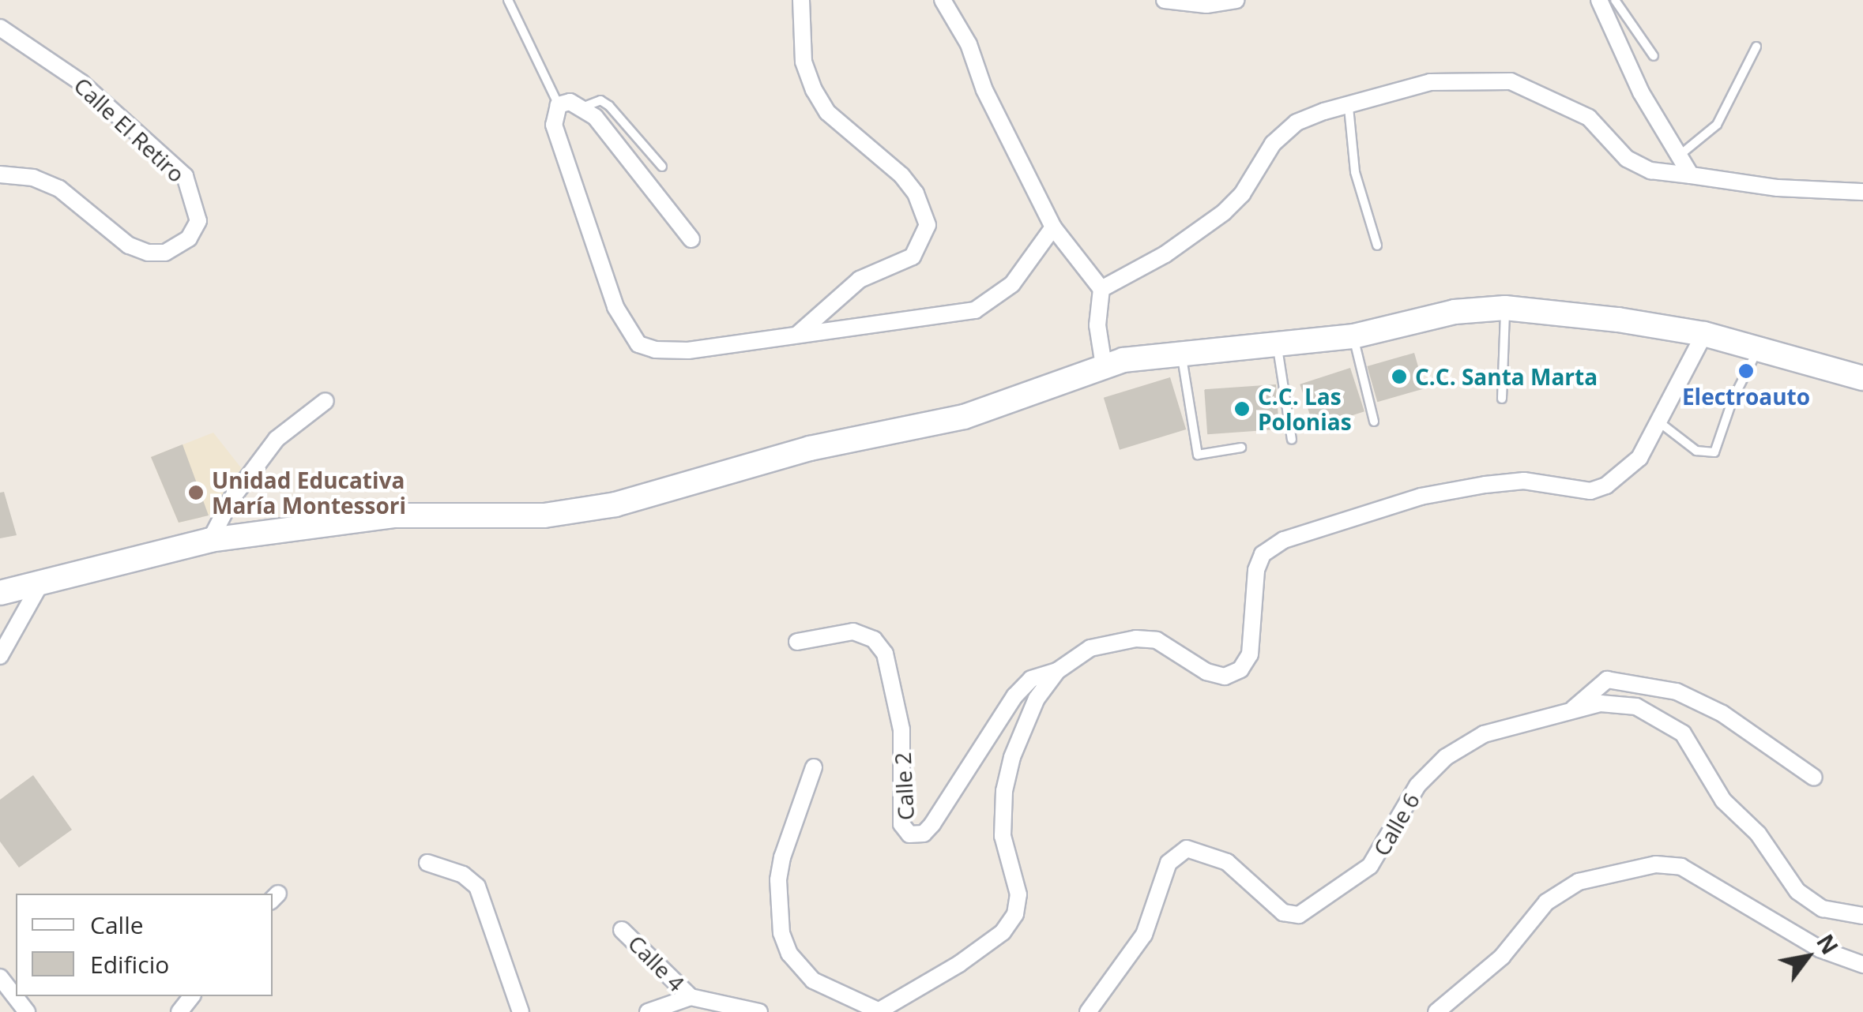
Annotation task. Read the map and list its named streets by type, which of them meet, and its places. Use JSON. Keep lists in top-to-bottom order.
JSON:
{
  "streets": {
    "street": [
      "Calle El Retiro",
      "Calle 2",
      "Calle 6",
      "Calle 4"
    ]
  },
  "places": [
    "Electroauto",
    "C.C. Santa Marta",
    "C.C. Las Polonias",
    "Unidad Educativa María Montessori"
  ],
  "legend": ["Calle", "Edificio"],
  "north": "top right"
}
